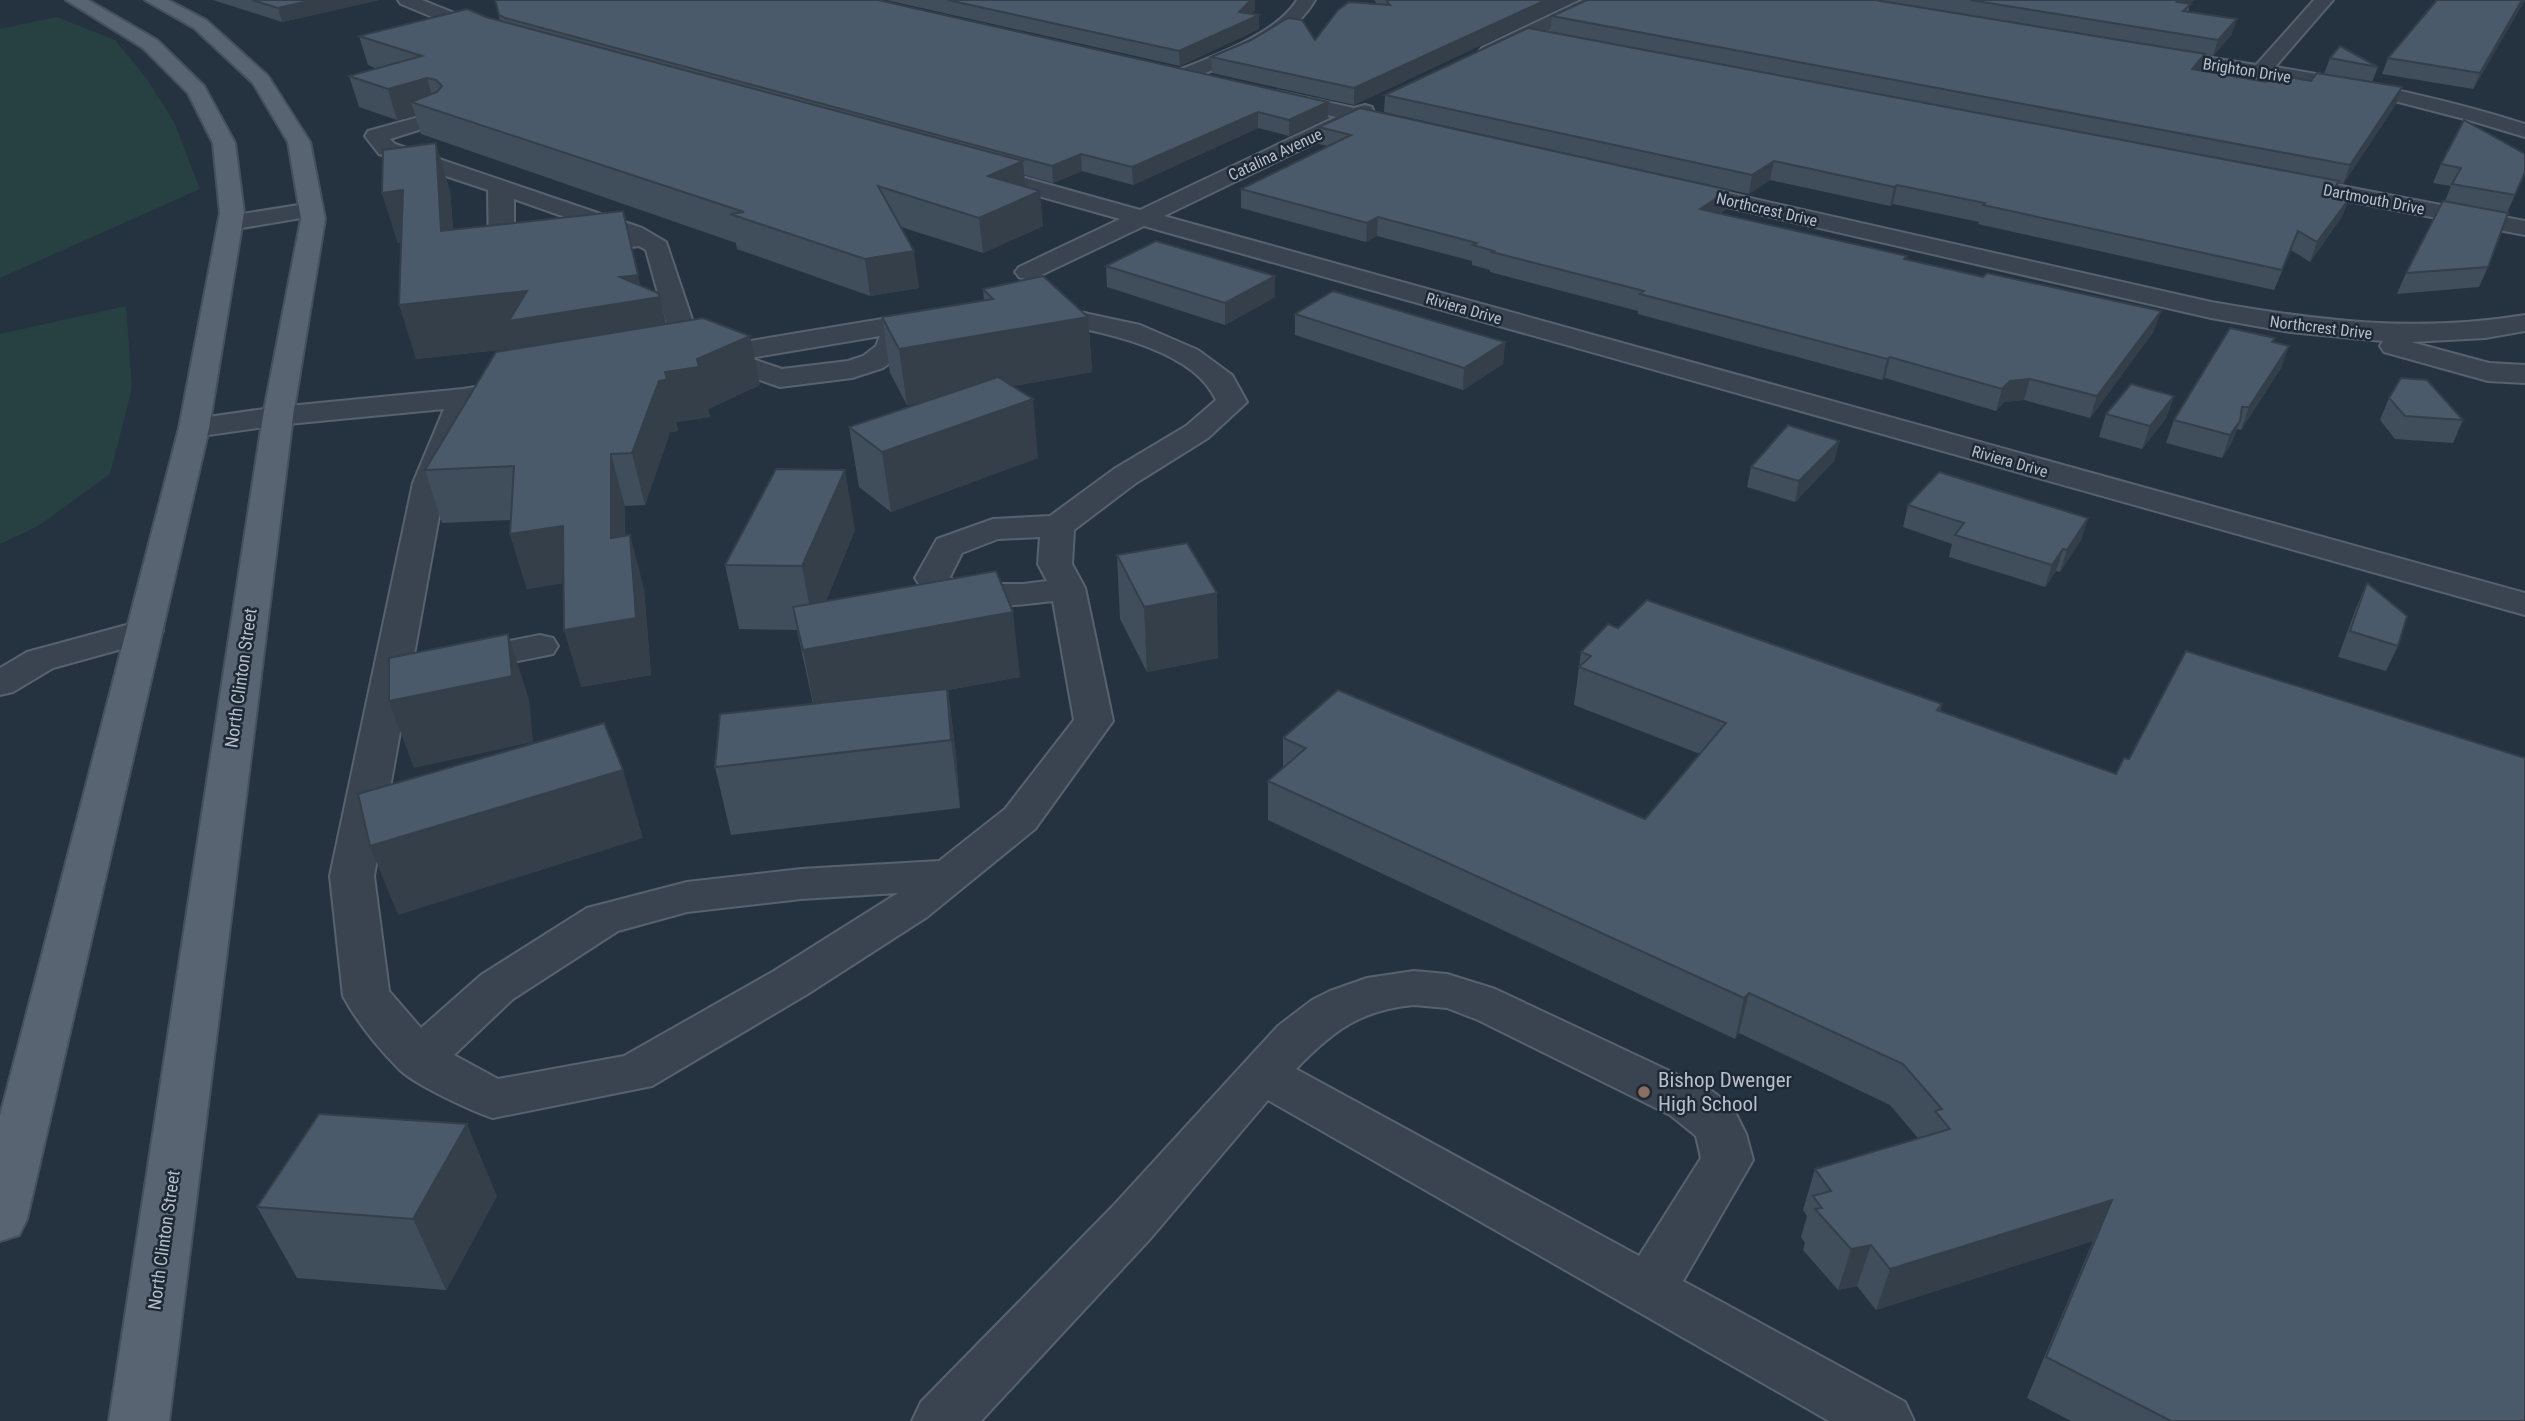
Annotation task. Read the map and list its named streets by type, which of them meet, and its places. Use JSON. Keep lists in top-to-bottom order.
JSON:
{
  "streets": {
    "main road": ["North Clinton Street"],
    "street": [
      "Brighton Drive",
      "Catalina Avenue",
      "Dartmouth Drive",
      "Northcrest Drive",
      "Riviera Drive"
    ]
  },
  "crossings": [
    ["Catalina Avenue", "Riviera Drive"]
  ],
  "places": ["Bishop Dwenger High School"]
}
